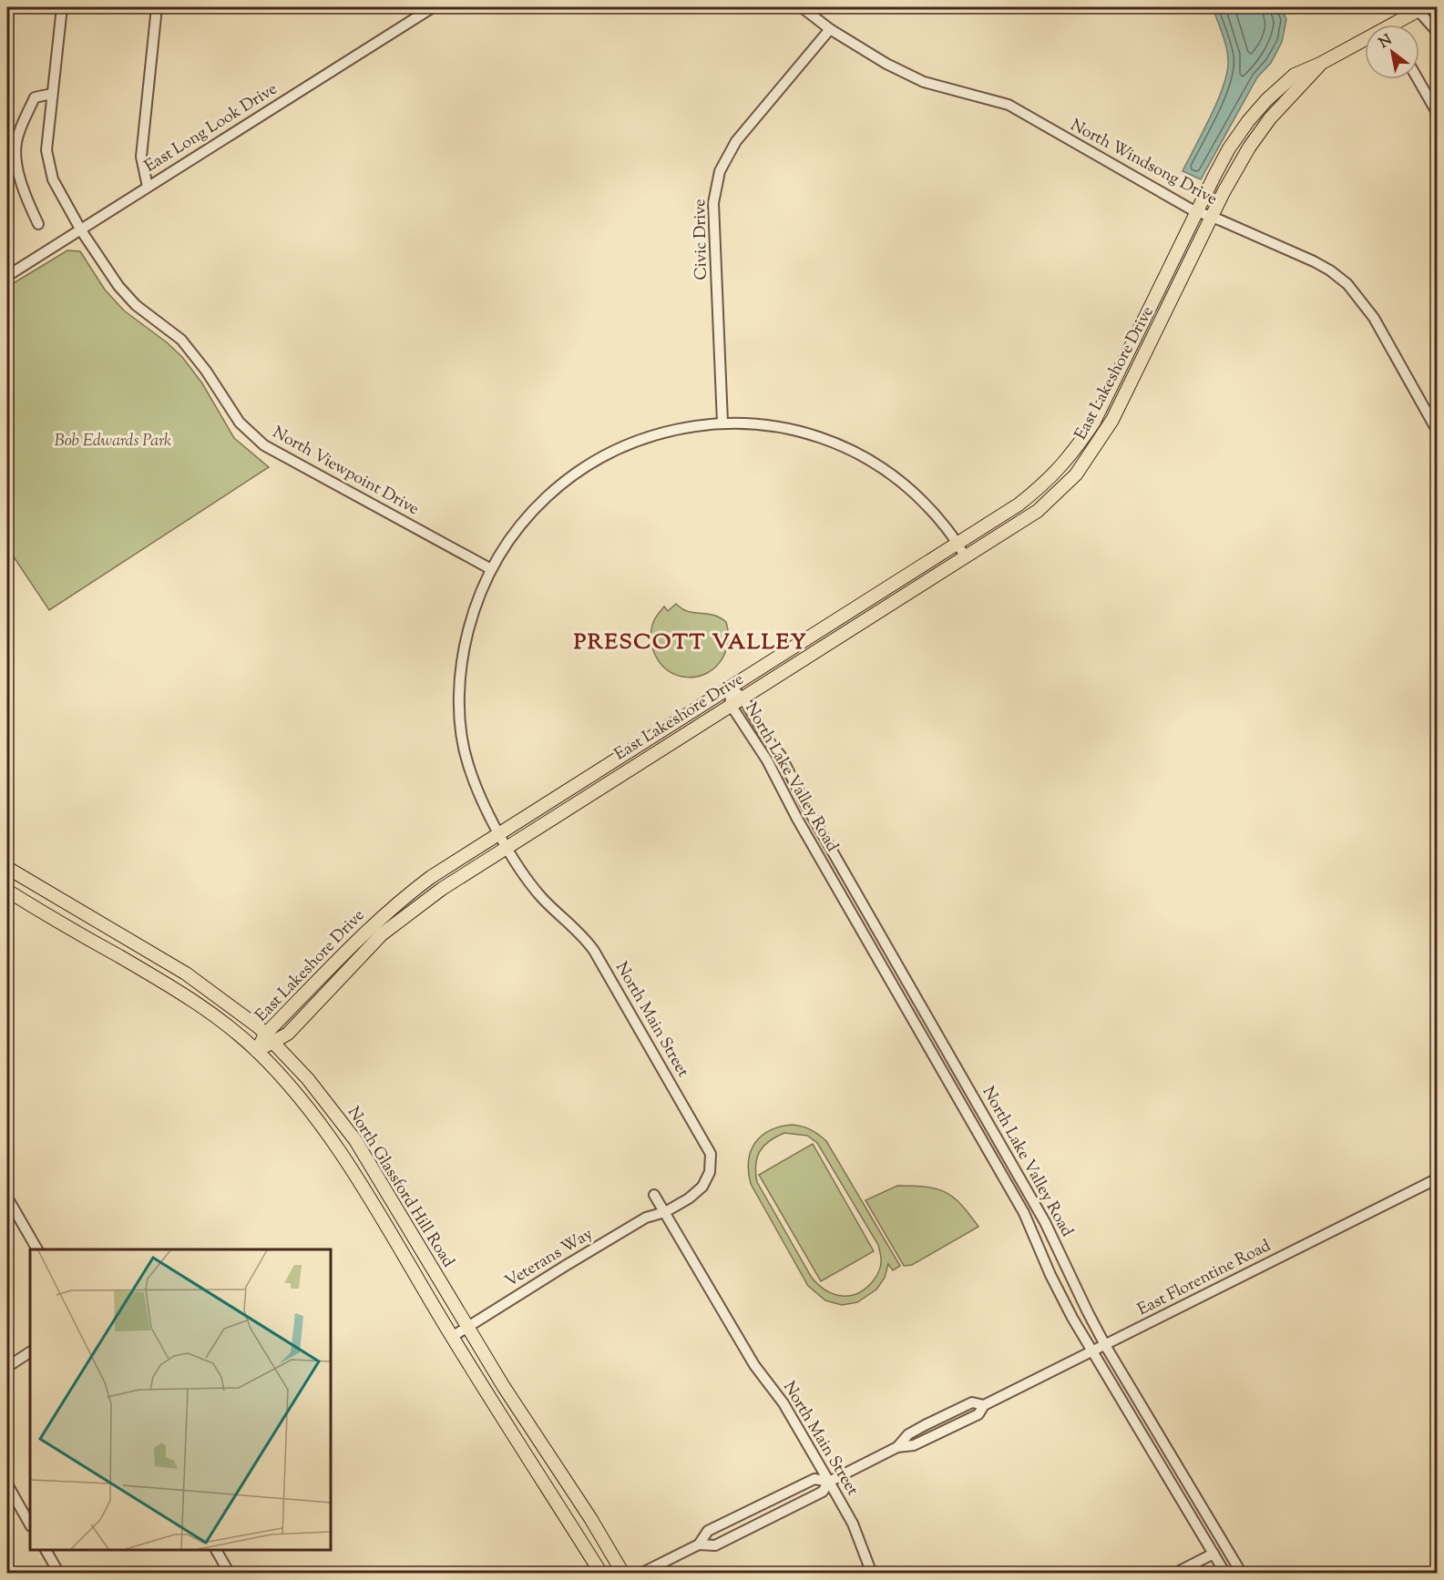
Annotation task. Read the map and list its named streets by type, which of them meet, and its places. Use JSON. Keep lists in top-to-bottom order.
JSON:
{
  "streets": {
    "main road": ["East Lakeshore Drive", "North Glassford Hill Road"],
    "street": [
      "East Long Look Drive",
      "North Windsong Drive",
      "Civic Drive",
      "North Viewpoint Drive",
      "North Lake Valley Road",
      "North Main Street",
      "Veterans Way",
      "East Florentine Road"
    ]
  },
  "crossings": [
    ["East Long Look Drive", "North Viewpoint Drive"],
    ["North Windsong Drive", "Civic Drive"],
    ["North Windsong Drive", "East Lakeshore Drive"],
    ["Civic Drive", "North Main Street"],
    ["East Lakeshore Drive", "North Lake Valley Road"],
    ["East Lakeshore Drive", "North Main Street"],
    ["East Lakeshore Drive", "North Glassford Hill Road"],
    ["North Viewpoint Drive", "North Main Street"],
    ["North Lake Valley Road", "East Florentine Road"],
    ["North Main Street", "Veterans Way"],
    ["North Main Street", "East Florentine Road"],
    ["North Glassford Hill Road", "Veterans Way"]
  ],
  "districts": ["PRESCOTT VALLEY"],
  "parks": ["Bob Edwards Park"],
  "north": "top left"
}
